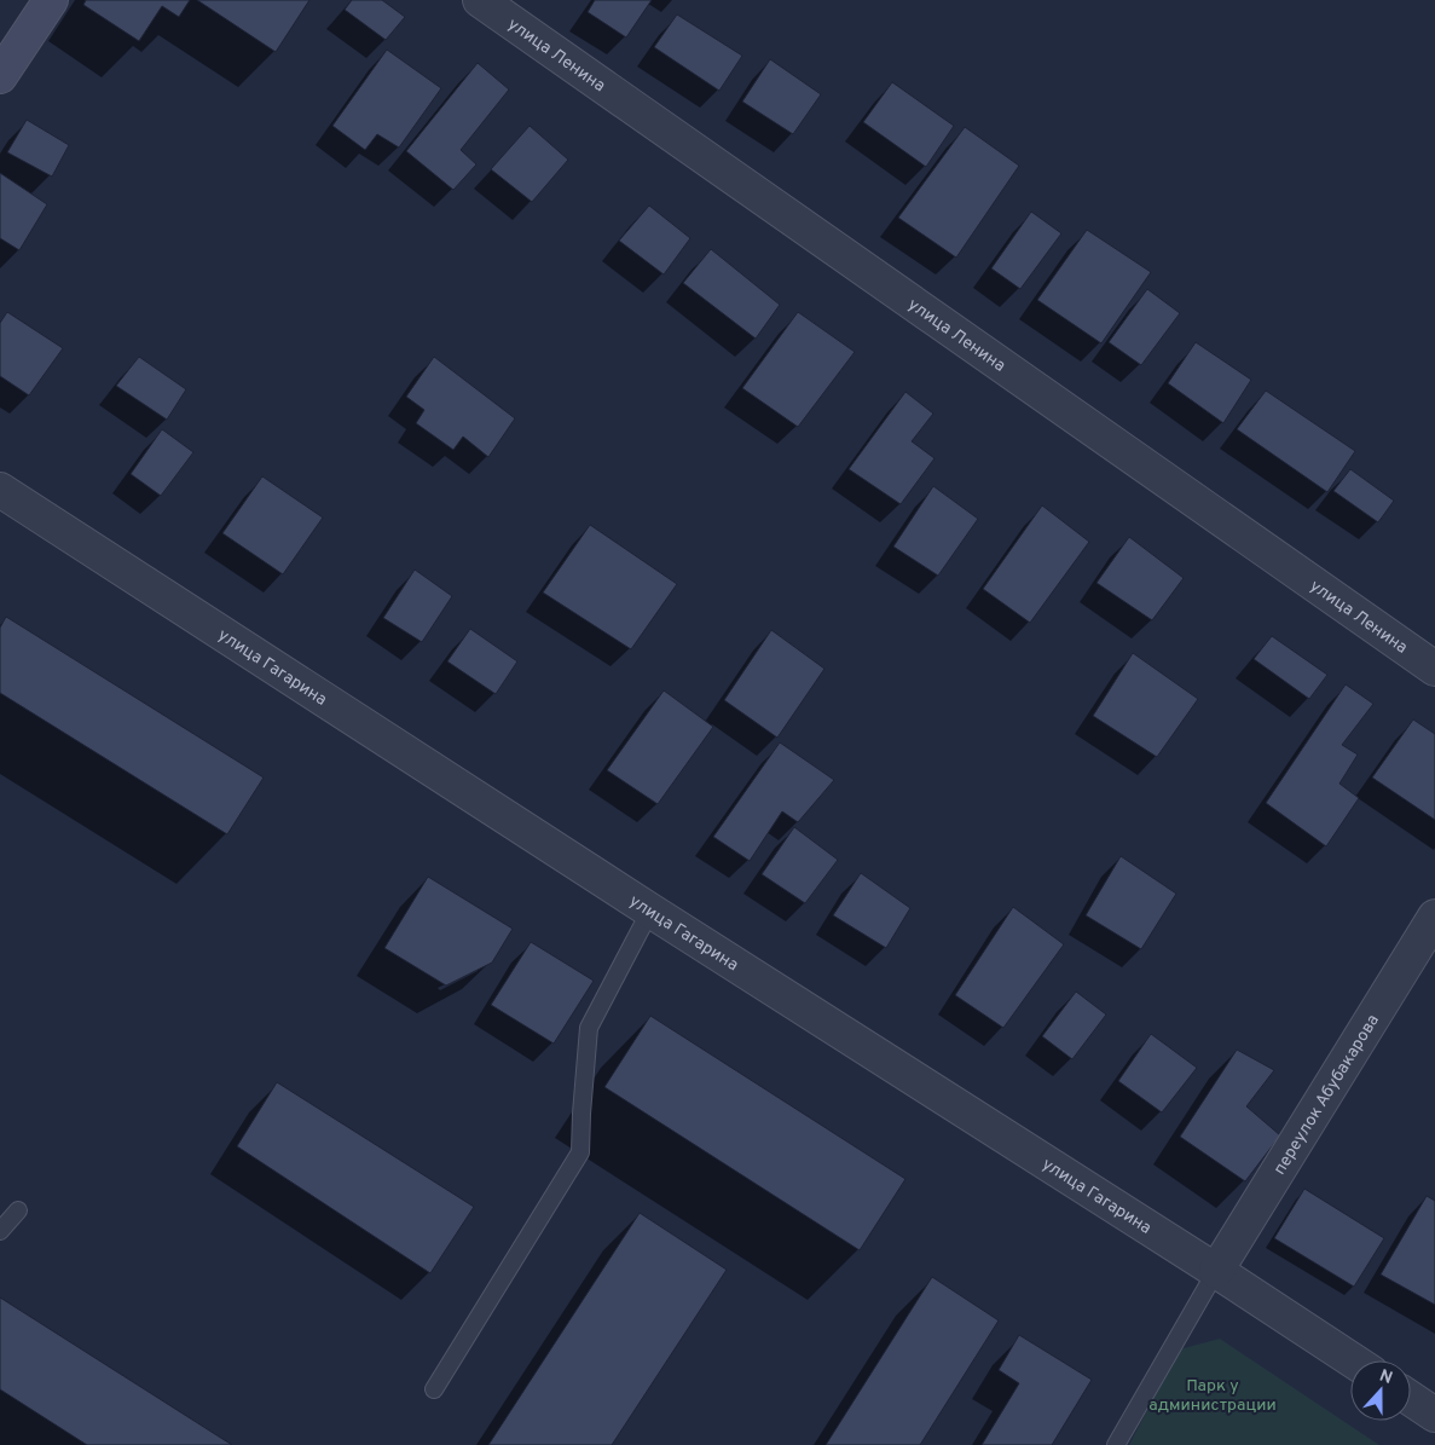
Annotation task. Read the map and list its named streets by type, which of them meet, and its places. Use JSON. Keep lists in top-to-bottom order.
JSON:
{
  "streets": {
    "street": ["улица Ленина", "улица Гагарина", "переулок Абубакарова"]
  },
  "crossings": [
    ["улица Гагарина", "переулок Абубакарова"]
  ],
  "parks": ["Парк у администрации"],
  "north": "top"
}
